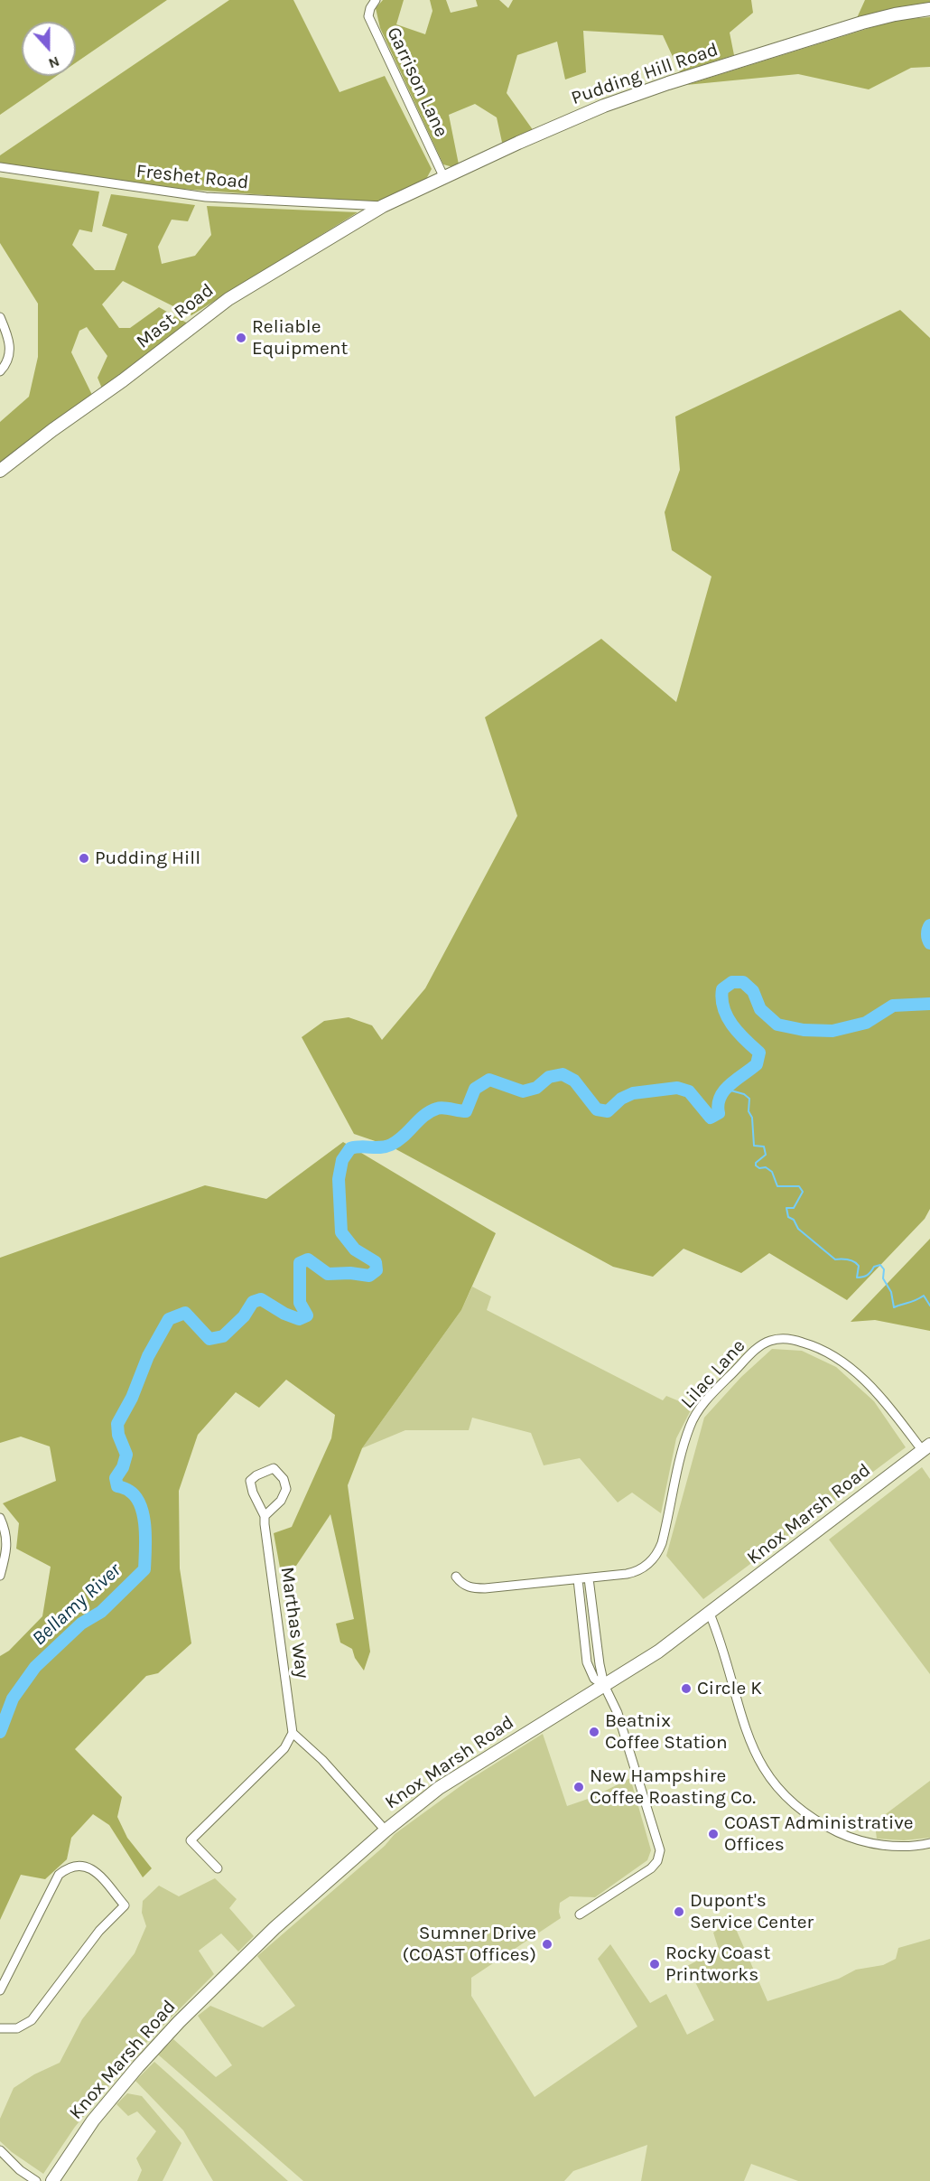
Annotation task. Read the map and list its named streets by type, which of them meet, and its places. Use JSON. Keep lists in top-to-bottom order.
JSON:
{
  "streets": {
    "main road": ["Pudding Hill Road", "Mast Road", "Knox Marsh Road"],
    "street": [
      "Garrison Lane",
      "Freshet Road",
      "Lilac Lane",
      "Marthas Way"
    ]
  },
  "crossings": [
    ["Pudding Hill Road", "Garrison Lane"],
    ["Pudding Hill Road", "Freshet Road"],
    ["Pudding Hill Road", "Mast Road"],
    ["Freshet Road", "Mast Road"],
    ["Lilac Lane", "Knox Marsh Road"]
  ],
  "water": ["Bellamy River"],
  "places": [
    "Reliable Equipment",
    "Pudding Hill",
    "Circle K",
    "Beatnix Coffee Station",
    "New Hampshire Coffee Roasting Co.",
    "COAST Administrative Offices",
    "Dupont's Service Center",
    "Sumner Drive (COAST Offices)",
    "Rocky Coast Printworks"
  ],
  "north": "bottom"
}
